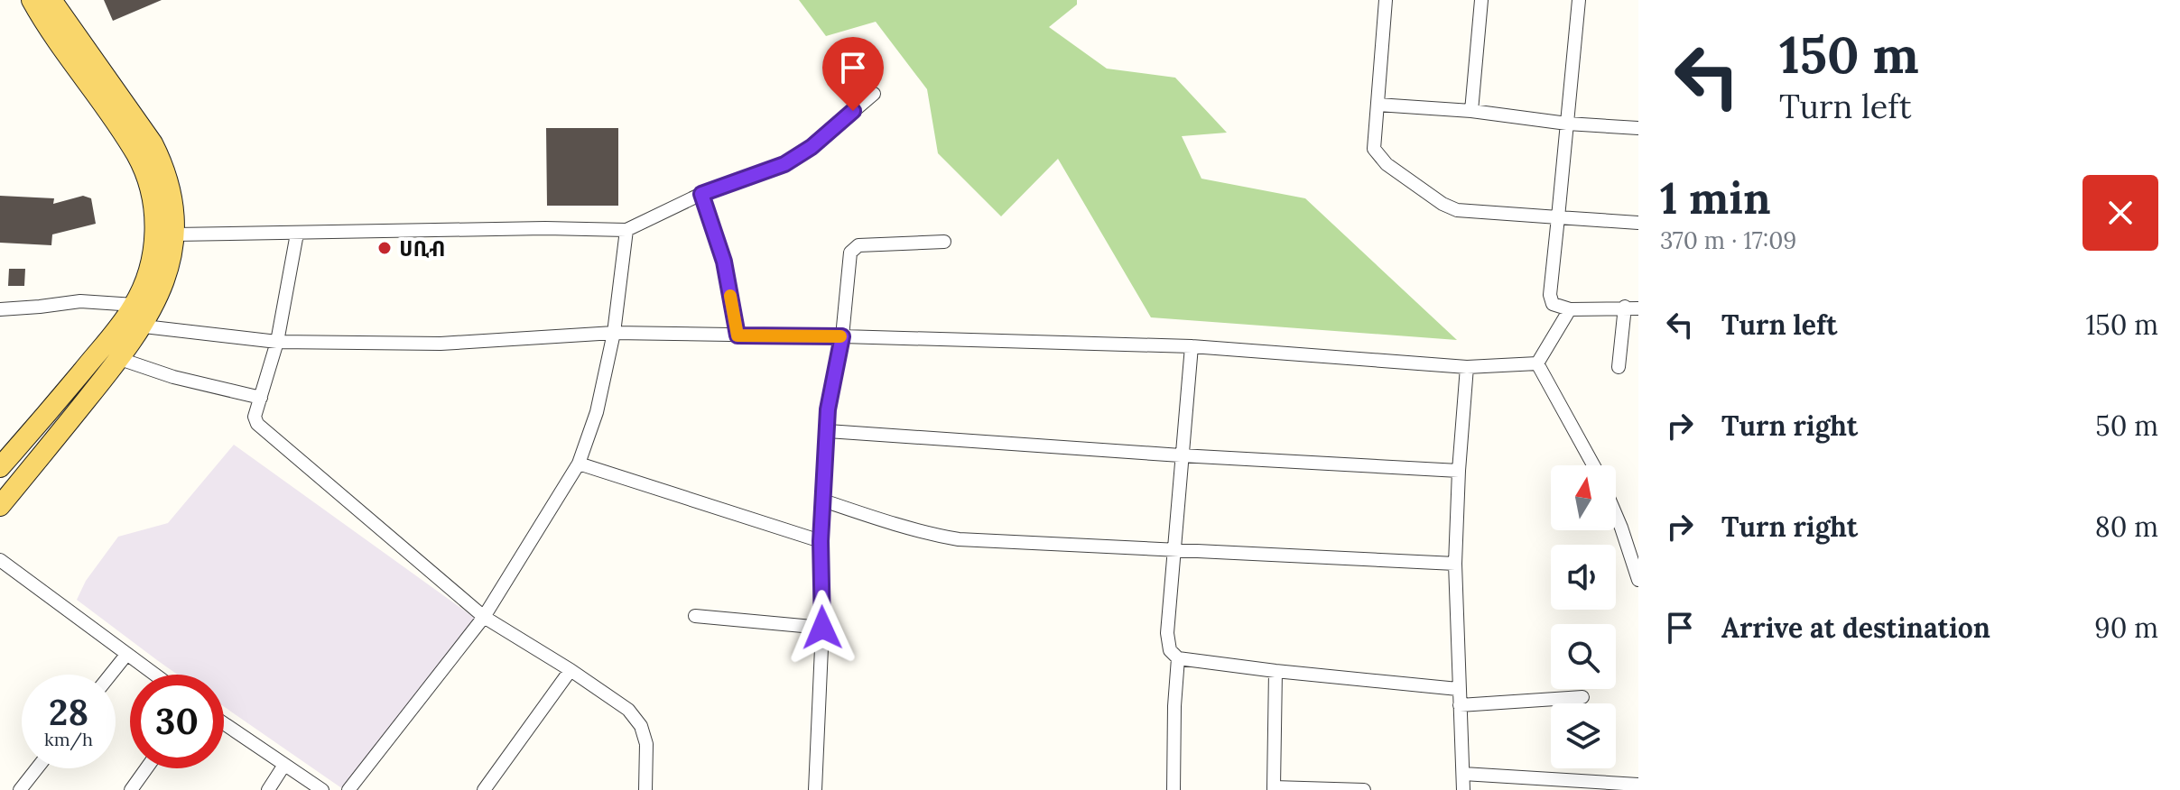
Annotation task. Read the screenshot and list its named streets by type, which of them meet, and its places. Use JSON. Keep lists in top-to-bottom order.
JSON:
{
  "places": ["ሀቢብ"],
  "north": "top",
  "page": {
    "turn": ["150 m", "Turn left"],
    "heading": ["1 min", "370 m · 17:09"],
    "list": [
      {
        "name": "Turn left",
        "value": "150 m"
      },
      {
        "name": "Turn right",
        "value": "50 m"
      },
      {
        "name": "Turn right",
        "value": "80 m"
      },
      {
        "name": "Arrive at destination",
        "value": "90 m"
      }
    ],
    "speed": "28 km/h",
    "limit": "30"
  }
}
